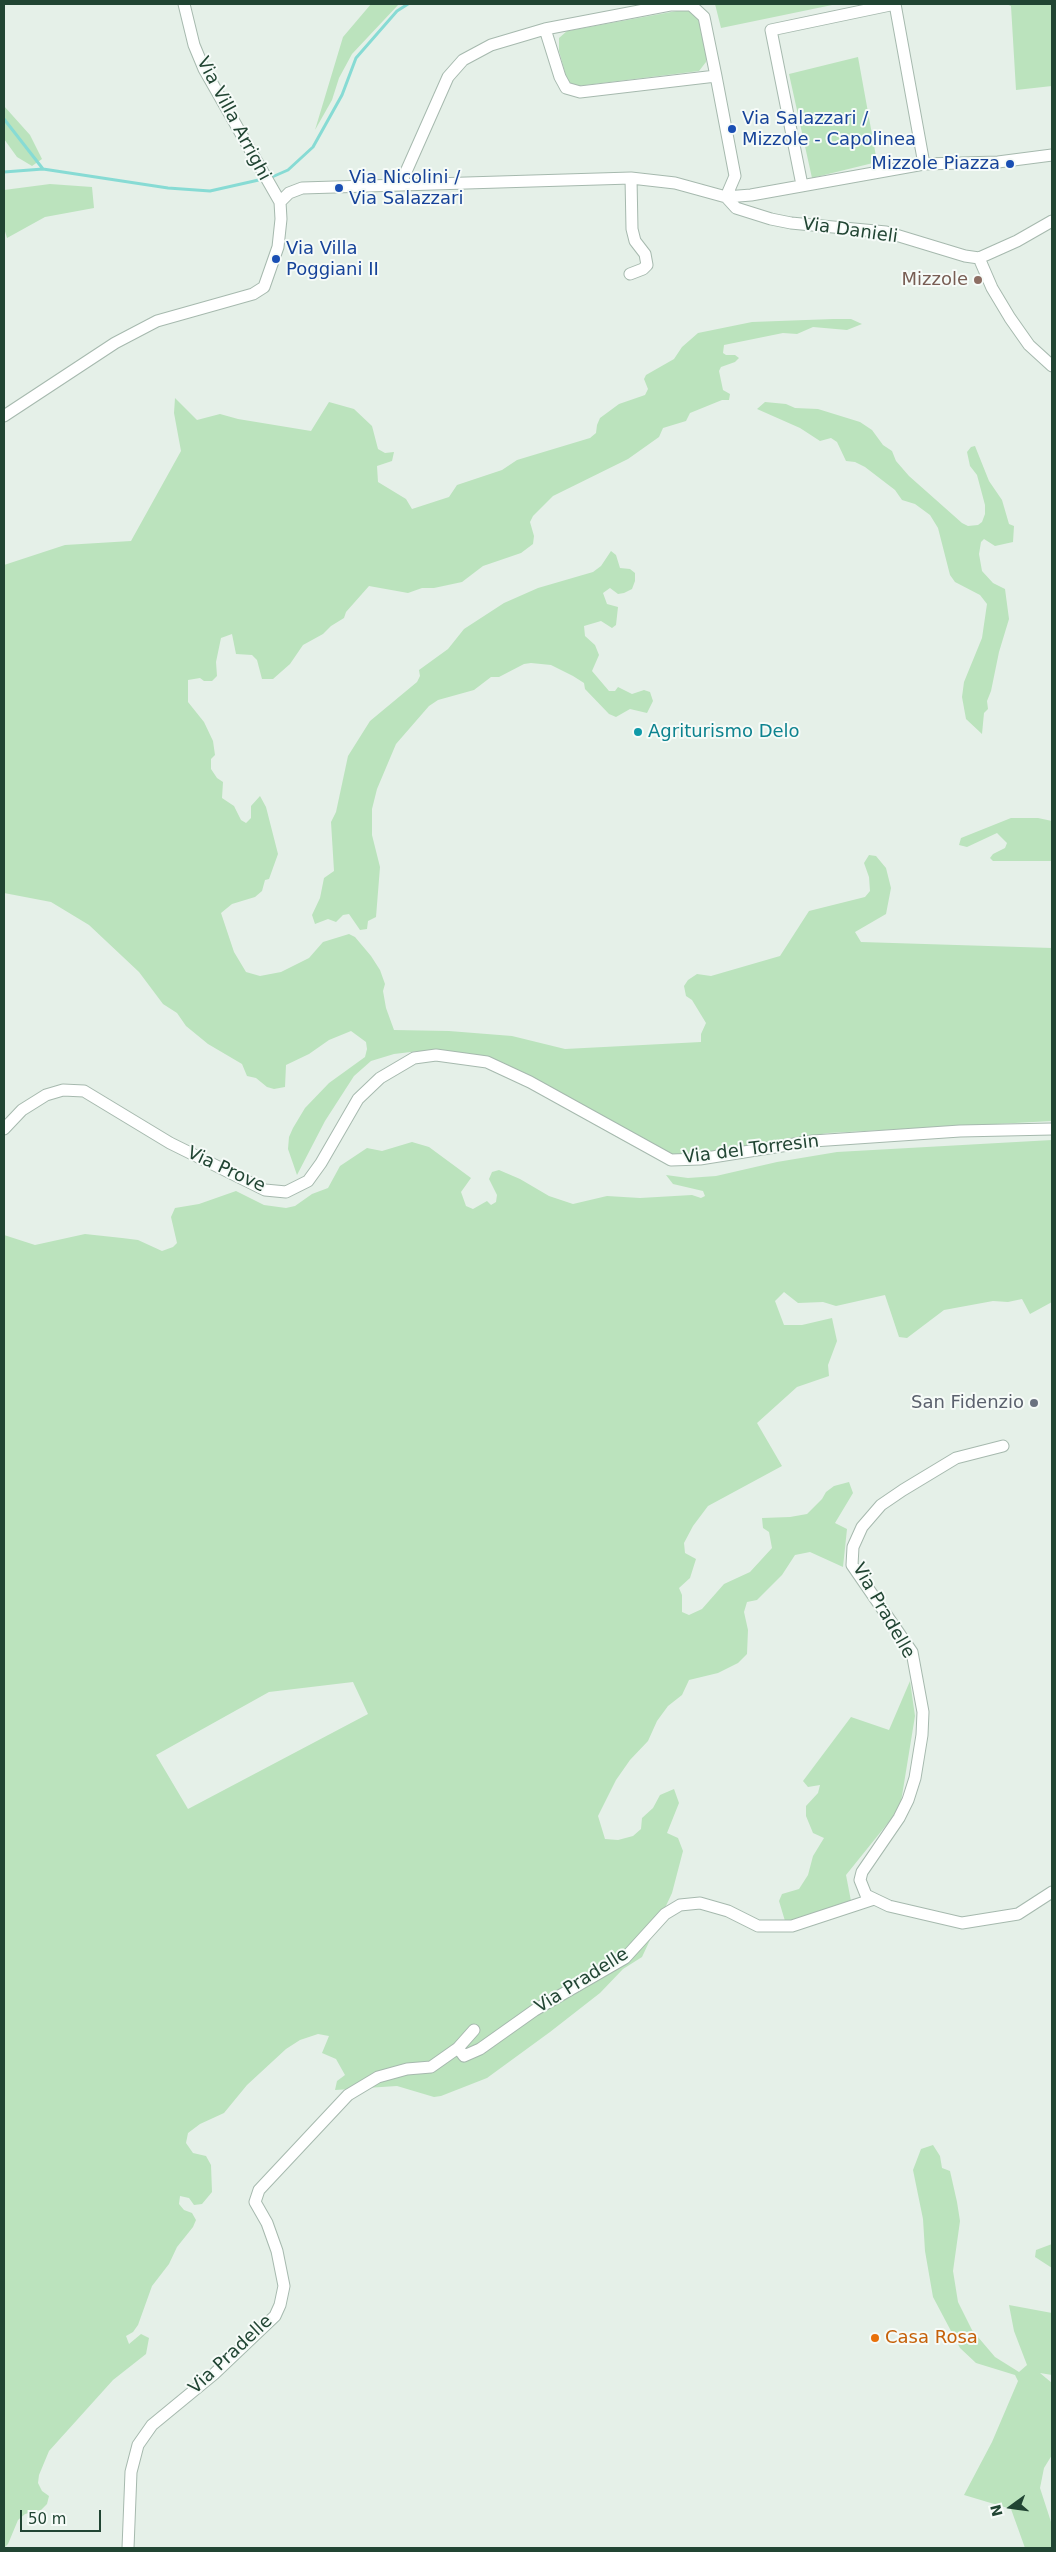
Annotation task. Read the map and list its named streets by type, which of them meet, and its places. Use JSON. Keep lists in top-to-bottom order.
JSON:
{
  "streets": {
    "street": [
      "Via Villa Arrighi",
      "Via Danieli",
      "Via del Torresin",
      "Via Prove",
      "Via Pradelle"
    ]
  },
  "crossings": [
    ["Via del Torresin", "Via Prove"]
  ],
  "places": [
    "Via Salazzari / Mizzole - Capolinea",
    "Mizzole Piazza",
    "Via Nicolini / Via Salazzari",
    "Via Villa Poggiani II",
    "Mizzole",
    "Agriturismo Delo",
    "San Fidenzio",
    "Casa Rosa"
  ],
  "scale_bar": "50 m",
  "north": "left"
}
